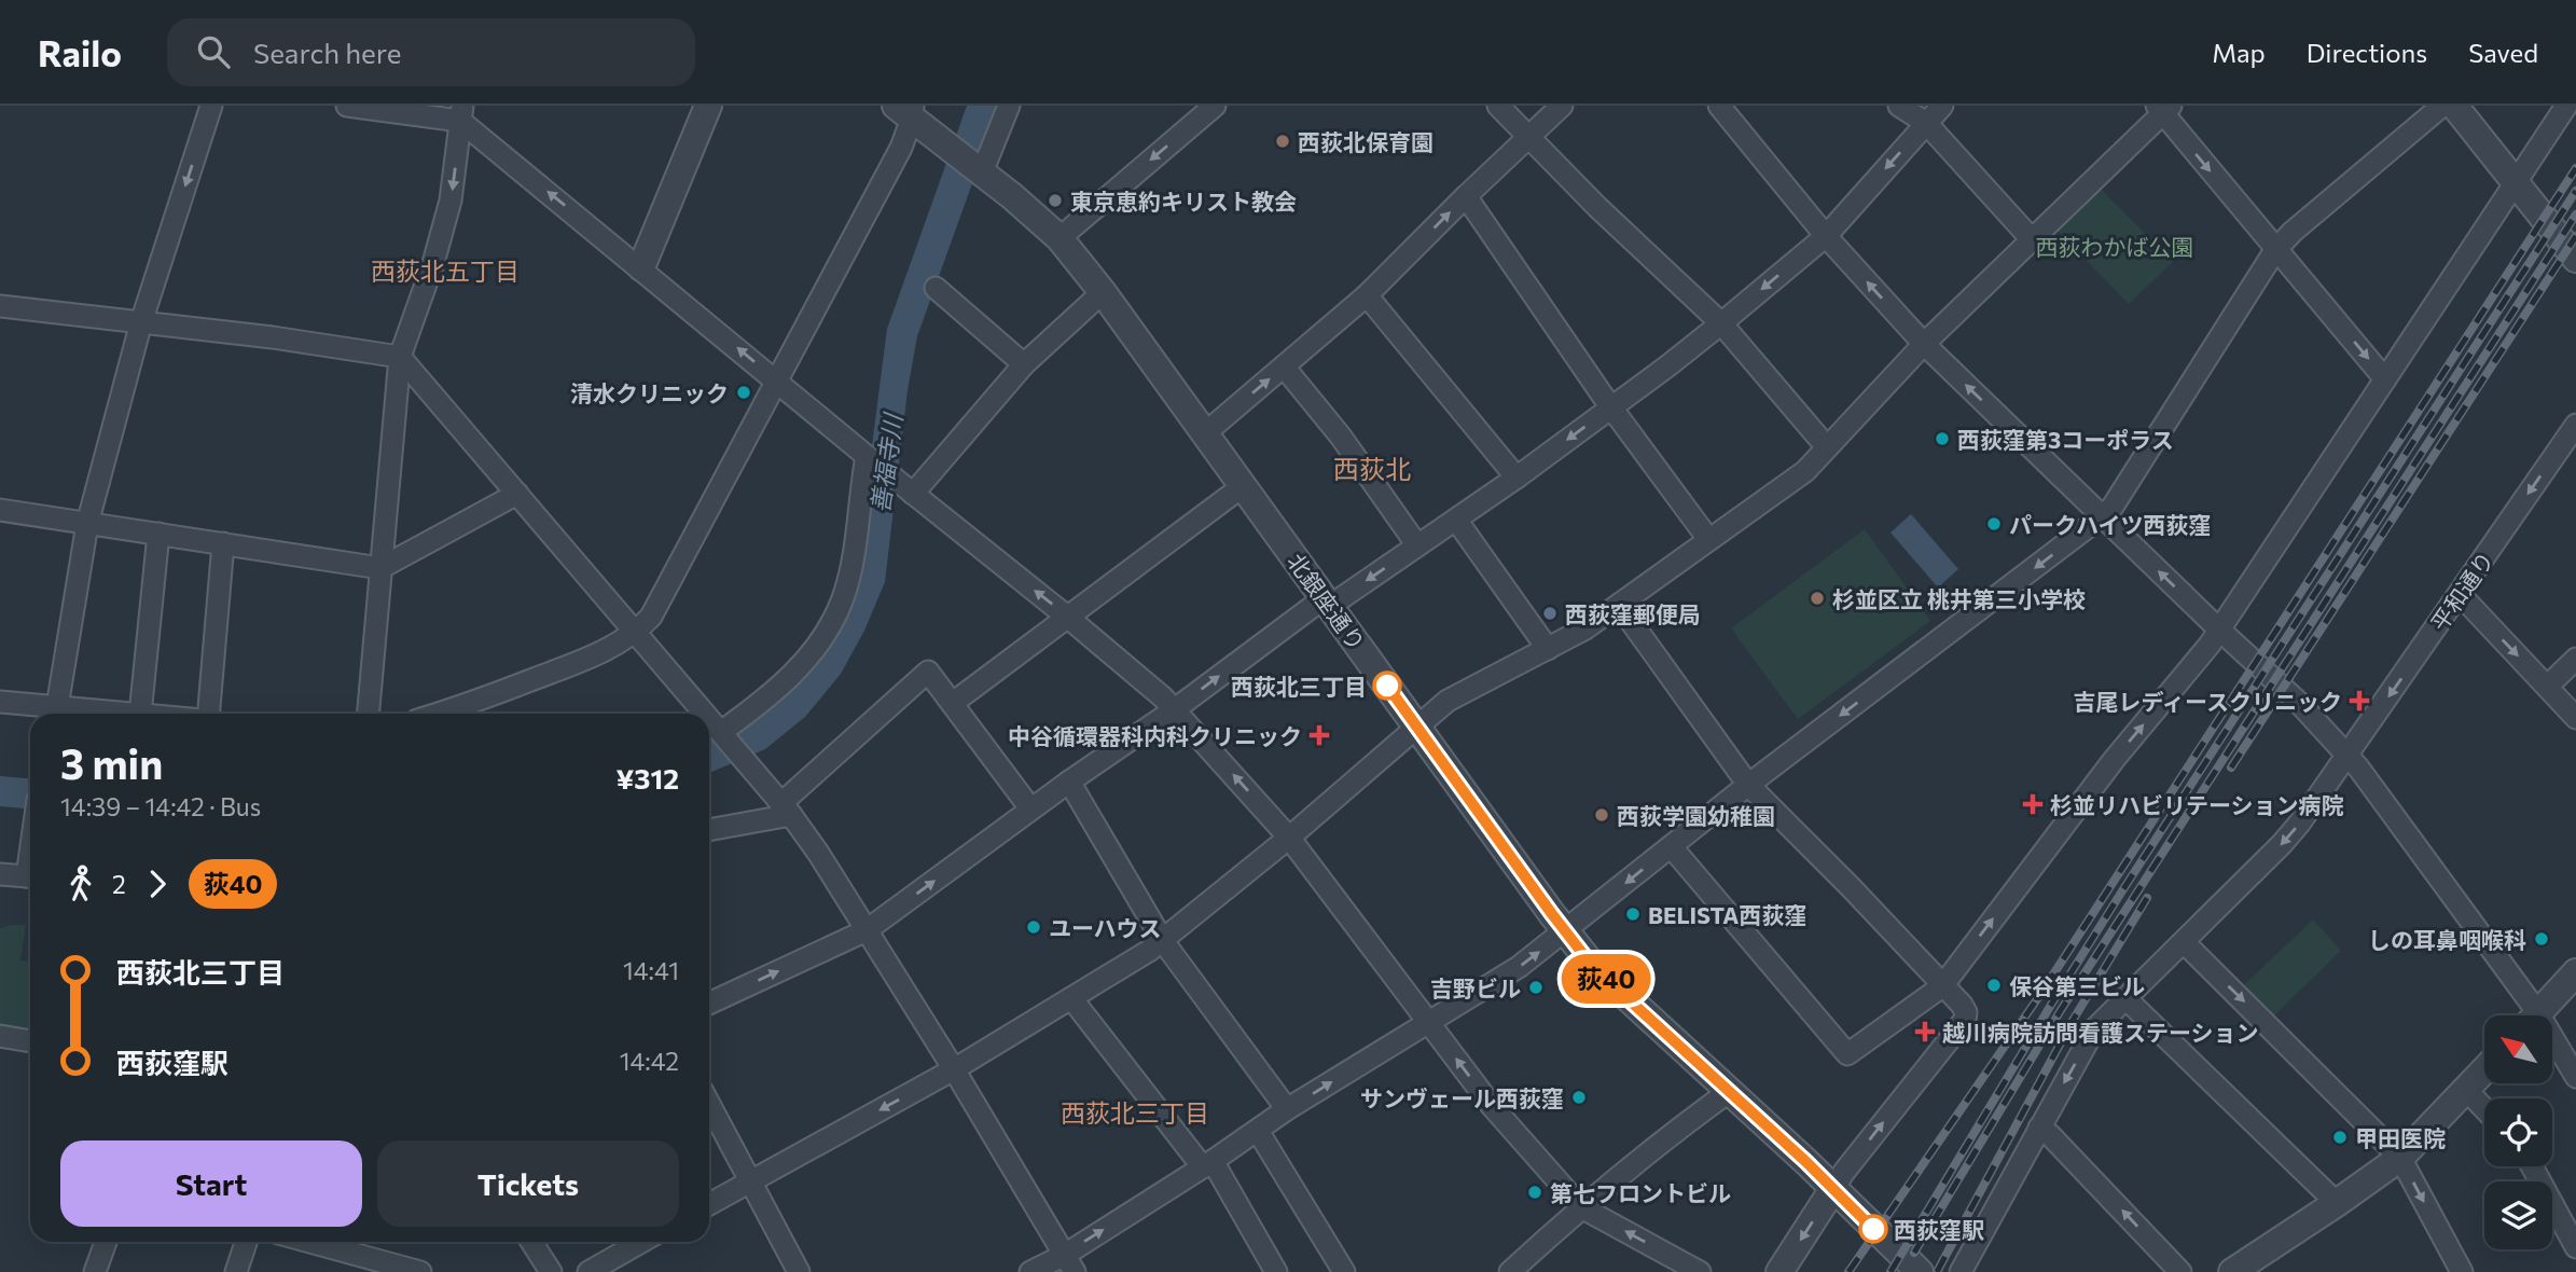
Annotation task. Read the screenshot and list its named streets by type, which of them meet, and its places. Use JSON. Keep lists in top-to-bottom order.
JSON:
{
  "streets": {
    "street": ["平和通り", "北銀座通り"]
  },
  "districts": ["西荻北五丁目", "西荻北", "西荻北三丁目"],
  "water": ["善福寺川"],
  "parks": ["西荻わかば公園"],
  "places": {
    "other": [
      "西荻北保育園",
      "東京恵約キリスト教会",
      "清水クリニック",
      "西荻窪第3コーポラス",
      "パークハイツ西荻窪",
      "杉並区立 桃井第三小学校",
      "西荻窪郵便局",
      "西荻北三丁目",
      "西荻学園幼稚園",
      "BELISTA西荻窪",
      "ユーハウス",
      "しの耳鼻咽喉科",
      "保谷第三ビル",
      "吉野ビル",
      "サンヴェール西荻窪",
      "甲田医院",
      "第七フロントビル",
      "西荻窪駅"
    ],
    "health": [
      "吉尾レディースクリニック",
      "中谷循環器科内科クリニック",
      "杉並リハビリテーション病院",
      "越川病院訪問看護ステーション"
    ]
  },
  "lines": ["bus line 荻40"],
  "north": "top left",
  "page": {
    "header": "Railo",
    "search": "Search here",
    "nav": ["Map", "Directions", "Saved"],
    "on_map": "荻40",
    "heading": ["3 min", "14:39 – 14:42 · Bus", "¥312"],
    "legs": ["2", "荻40"],
    "list": [
      {
        "name": "西荻北三丁目",
        "value": "14:41"
      },
      {
        "name": "西荻窪駅",
        "value": "14:42"
      }
    ],
    "buttons": ["Start", "Tickets"]
  }
}
